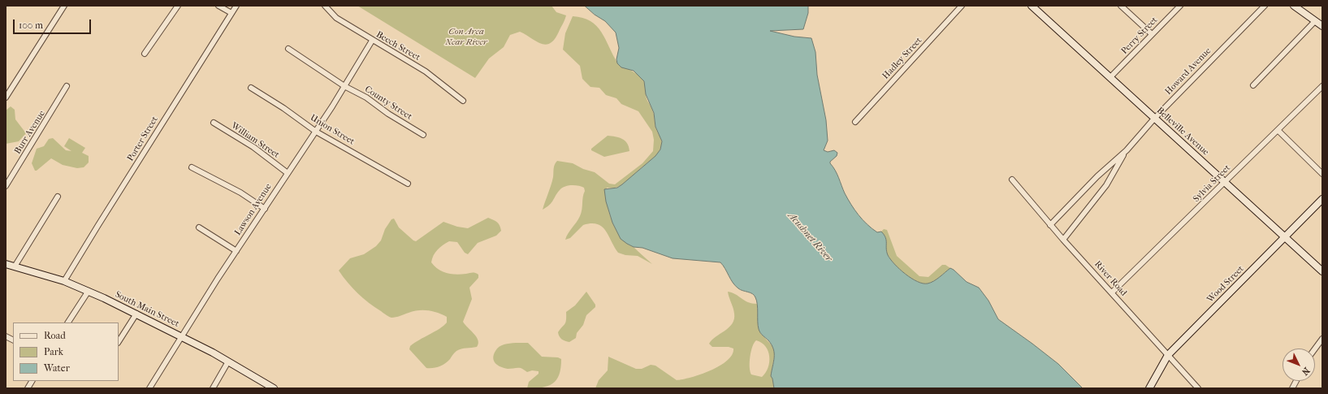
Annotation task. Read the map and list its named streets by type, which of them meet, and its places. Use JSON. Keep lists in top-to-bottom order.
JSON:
{
  "streets": {
    "main road": ["Belleville Avenue", "Wood Street", "South Main Street"],
    "street": [
      "Perry Street",
      "Beech Street",
      "Hadley Street",
      "Howard Avenue",
      "County Street",
      "Union Street",
      "Burr Avenue",
      "Porter Street",
      "William Street",
      "Sylvia Street",
      "Lawson Avenue",
      "River Road"
    ]
  },
  "crossings": [
    ["Perry Street", "Belleville Avenue"],
    ["Beech Street", "Lawson Avenue"],
    ["Howard Avenue", "Belleville Avenue"],
    ["Howard Avenue", "River Road"],
    ["County Street", "Lawson Avenue"],
    ["Union Street", "Lawson Avenue"],
    ["Belleville Avenue", "Sylvia Street"],
    ["Belleville Avenue", "Wood Street"],
    ["Porter Street", "South Main Street"],
    ["William Street", "Lawson Avenue"],
    ["Sylvia Street", "River Road"],
    ["Lawson Avenue", "South Main Street"],
    ["River Road", "Wood Street"]
  ],
  "water": ["Acushnet River"],
  "parks": ["Con Area Near River"],
  "legend": ["Road", "Park", "Water"],
  "scale_bar": "100 m",
  "north": "bottom right"
}
